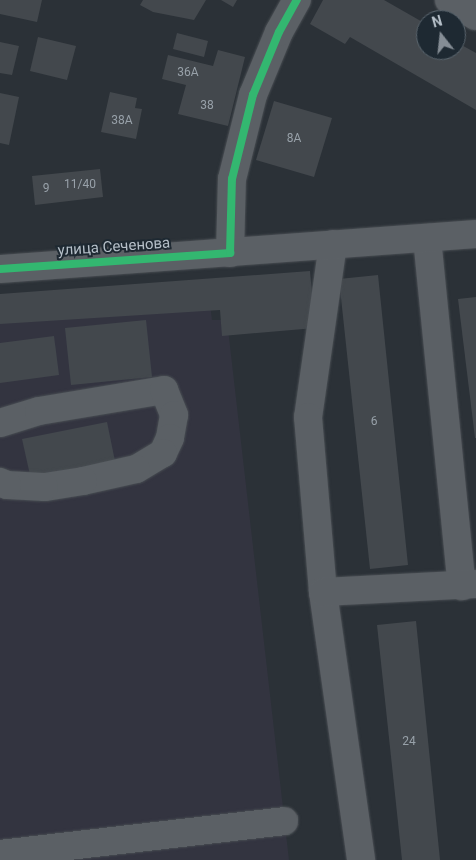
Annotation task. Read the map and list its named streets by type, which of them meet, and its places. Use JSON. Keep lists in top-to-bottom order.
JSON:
{
  "streets": {
    "street": ["улица Сеченова"]
  },
  "house_numbers": [
    "36А",
    "38",
    "38А",
    "8А",
    "11/40",
    "9",
    "6",
    "24"
  ],
  "north": "top"
}
